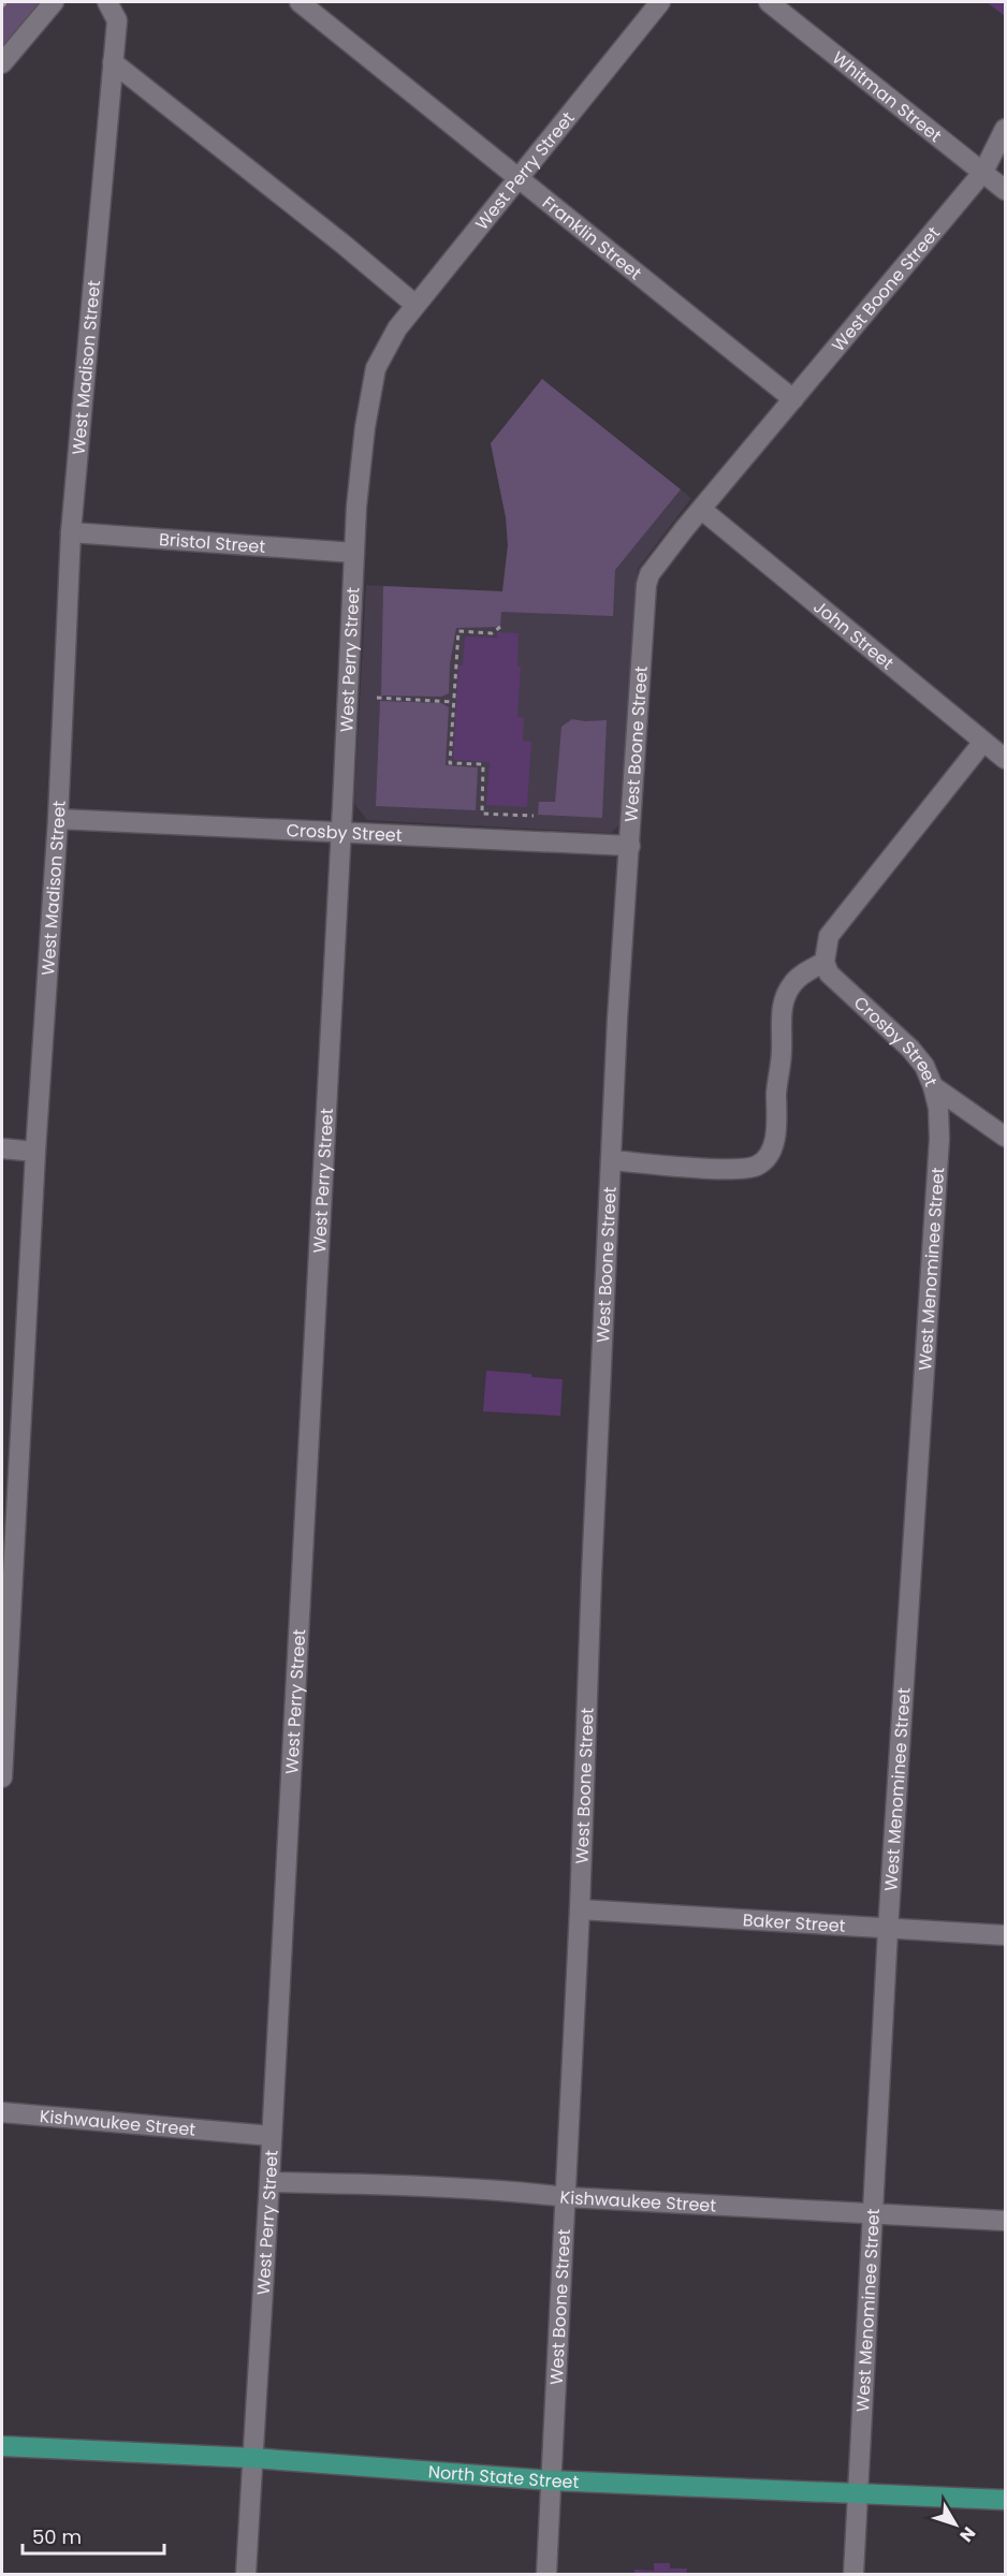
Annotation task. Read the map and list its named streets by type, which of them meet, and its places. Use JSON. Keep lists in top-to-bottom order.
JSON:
{
  "streets": {
    "main road": ["North State Street"],
    "street": [
      "Whitman Street",
      "West Perry Street",
      "Franklin Street",
      "West Boone Street",
      "West Madison Street",
      "Bristol Street",
      "John Street",
      "Crosby Street",
      "West Menominee Street",
      "Baker Street",
      "Kishwaukee Street"
    ]
  },
  "crossings": [
    ["Whitman Street", "West Boone Street"],
    ["West Perry Street", "Franklin Street"],
    ["West Perry Street", "Bristol Street"],
    ["West Perry Street", "Crosby Street"],
    ["West Perry Street", "Kishwaukee Street"],
    ["West Perry Street", "North State Street"],
    ["Franklin Street", "West Boone Street"],
    ["West Boone Street", "John Street"],
    ["West Boone Street", "Crosby Street"],
    ["West Boone Street", "Baker Street"],
    ["West Boone Street", "Kishwaukee Street"],
    ["West Boone Street", "North State Street"],
    ["West Madison Street", "Bristol Street"],
    ["West Madison Street", "Crosby Street"],
    ["Crosby Street", "West Menominee Street"],
    ["West Menominee Street", "Baker Street"],
    ["West Menominee Street", "Kishwaukee Street"],
    ["West Menominee Street", "North State Street"]
  ],
  "scale_bar": "50 m",
  "north": "bottom right"
}
